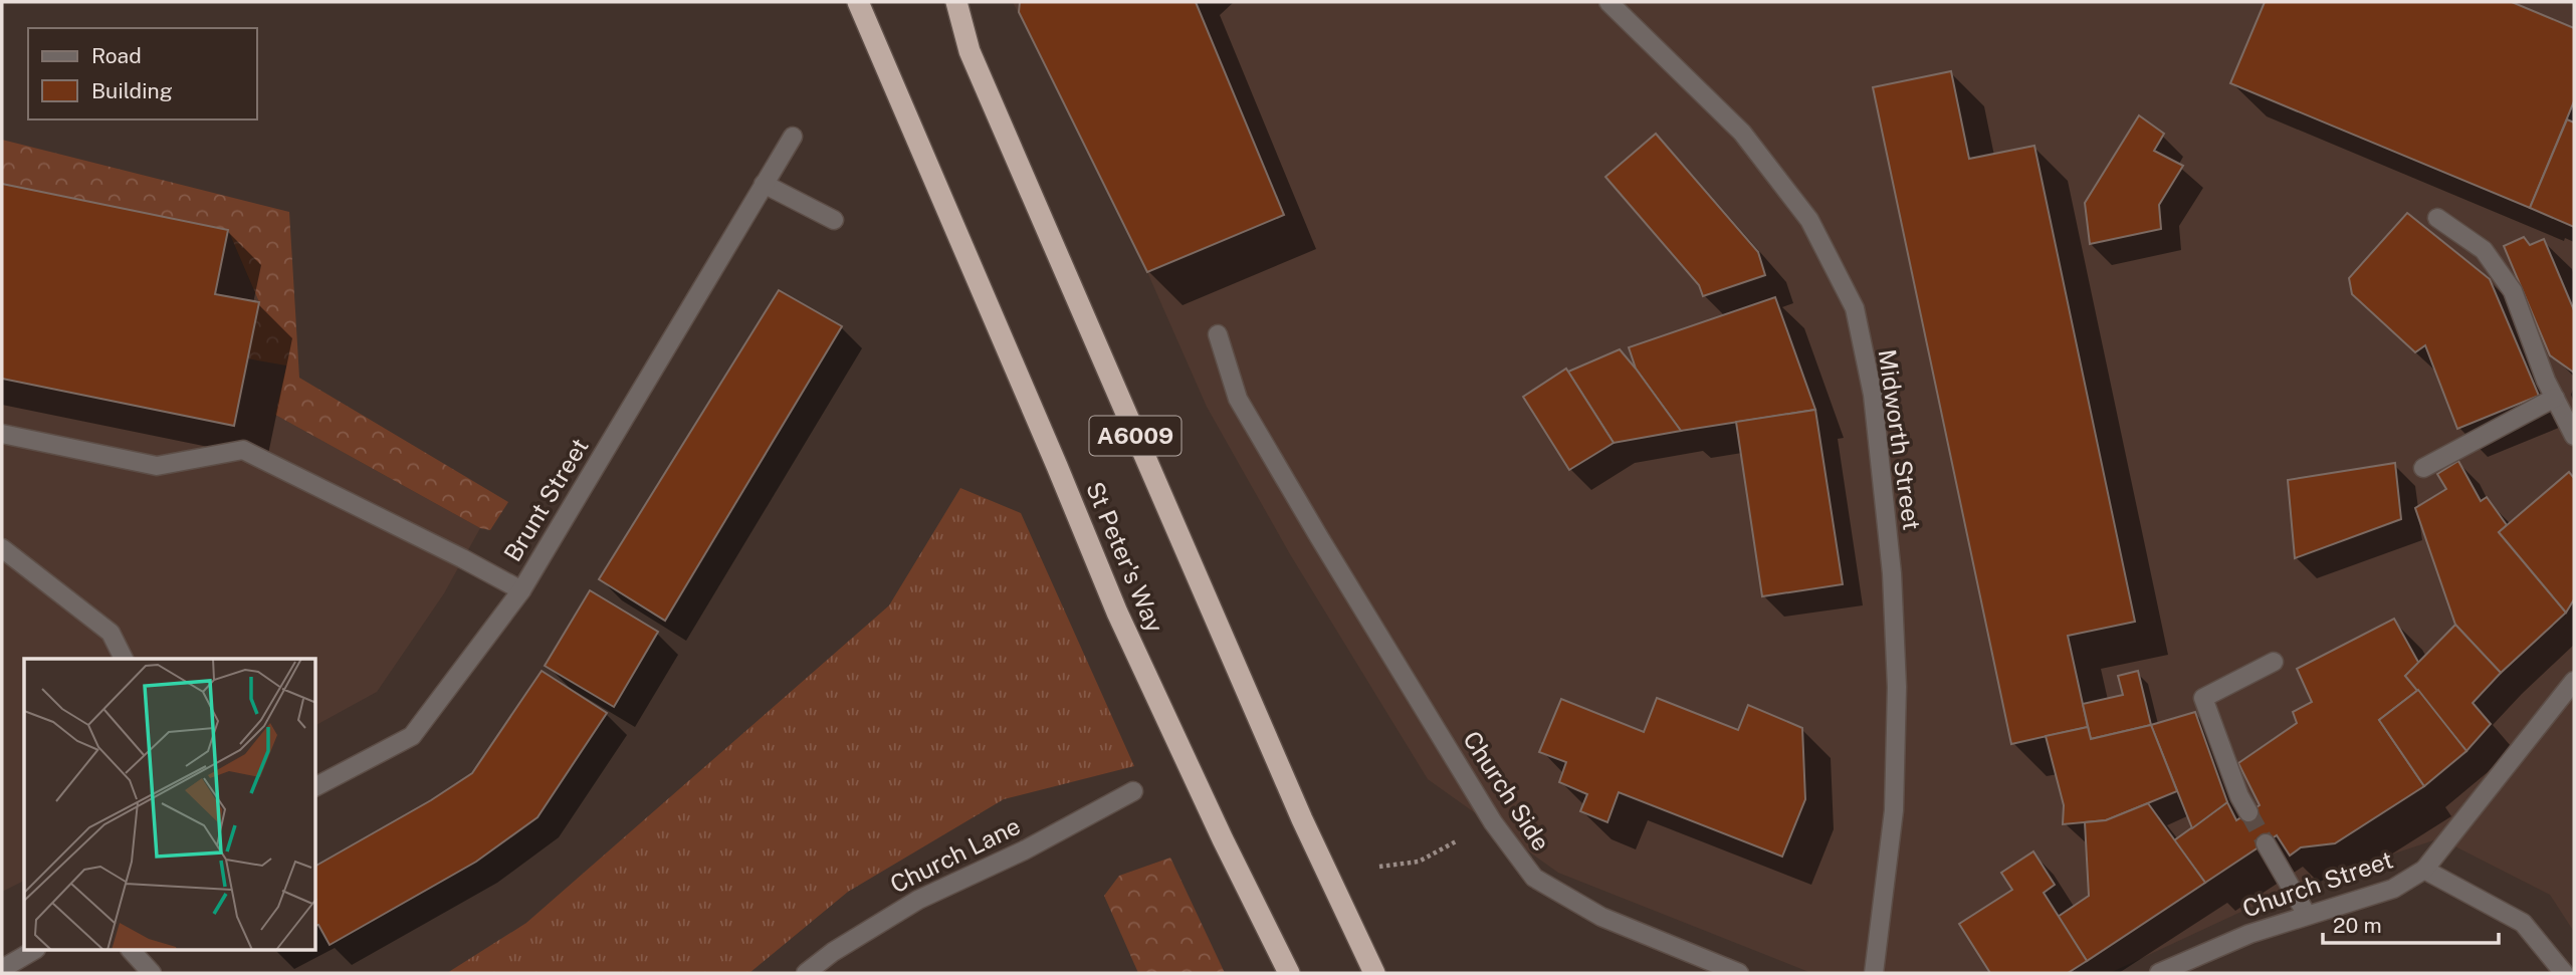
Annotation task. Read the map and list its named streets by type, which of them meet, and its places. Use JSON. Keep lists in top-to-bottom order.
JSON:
{
  "streets": {
    "highway": ["A6009", "St Peter's Way"],
    "street": [
      "Midworth Street",
      "Brunt Street",
      "Church Side",
      "Church Lane",
      "Church Street"
    ]
  },
  "legend": ["Road", "Building"],
  "scale_bar": "20 m"
}
